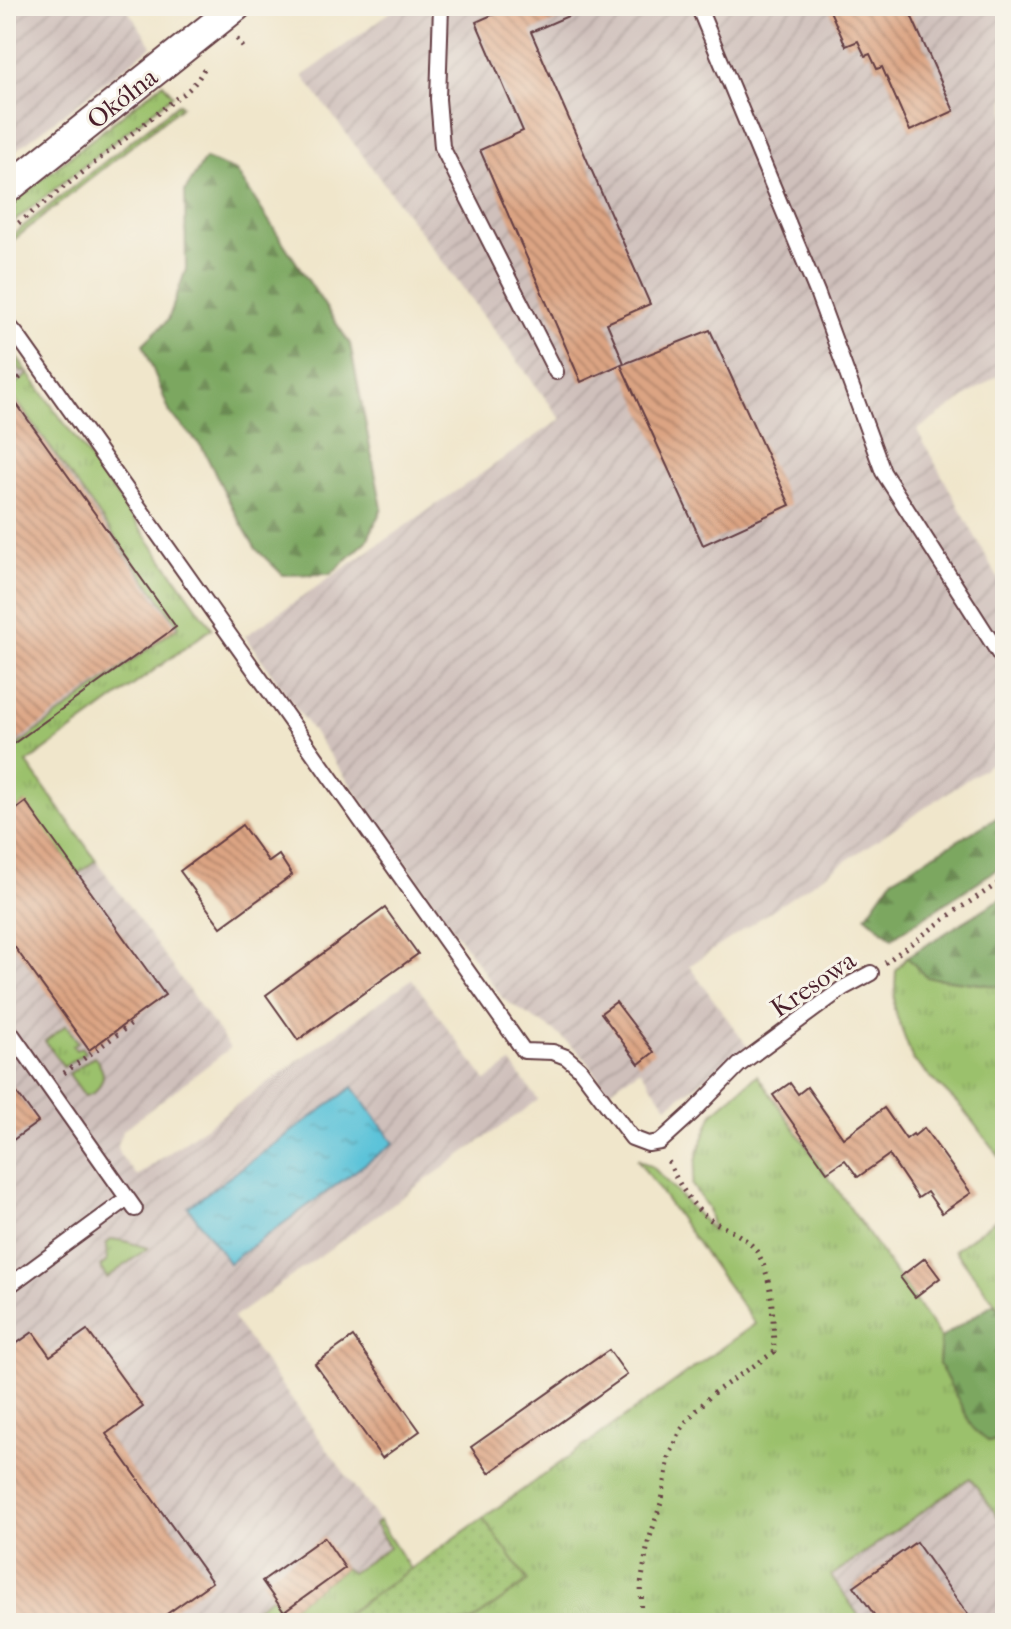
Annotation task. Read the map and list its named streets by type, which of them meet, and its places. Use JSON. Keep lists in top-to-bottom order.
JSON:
{
  "streets": {
    "street": ["Okólna"],
    "lane": ["Kresowa"]
  }
}
